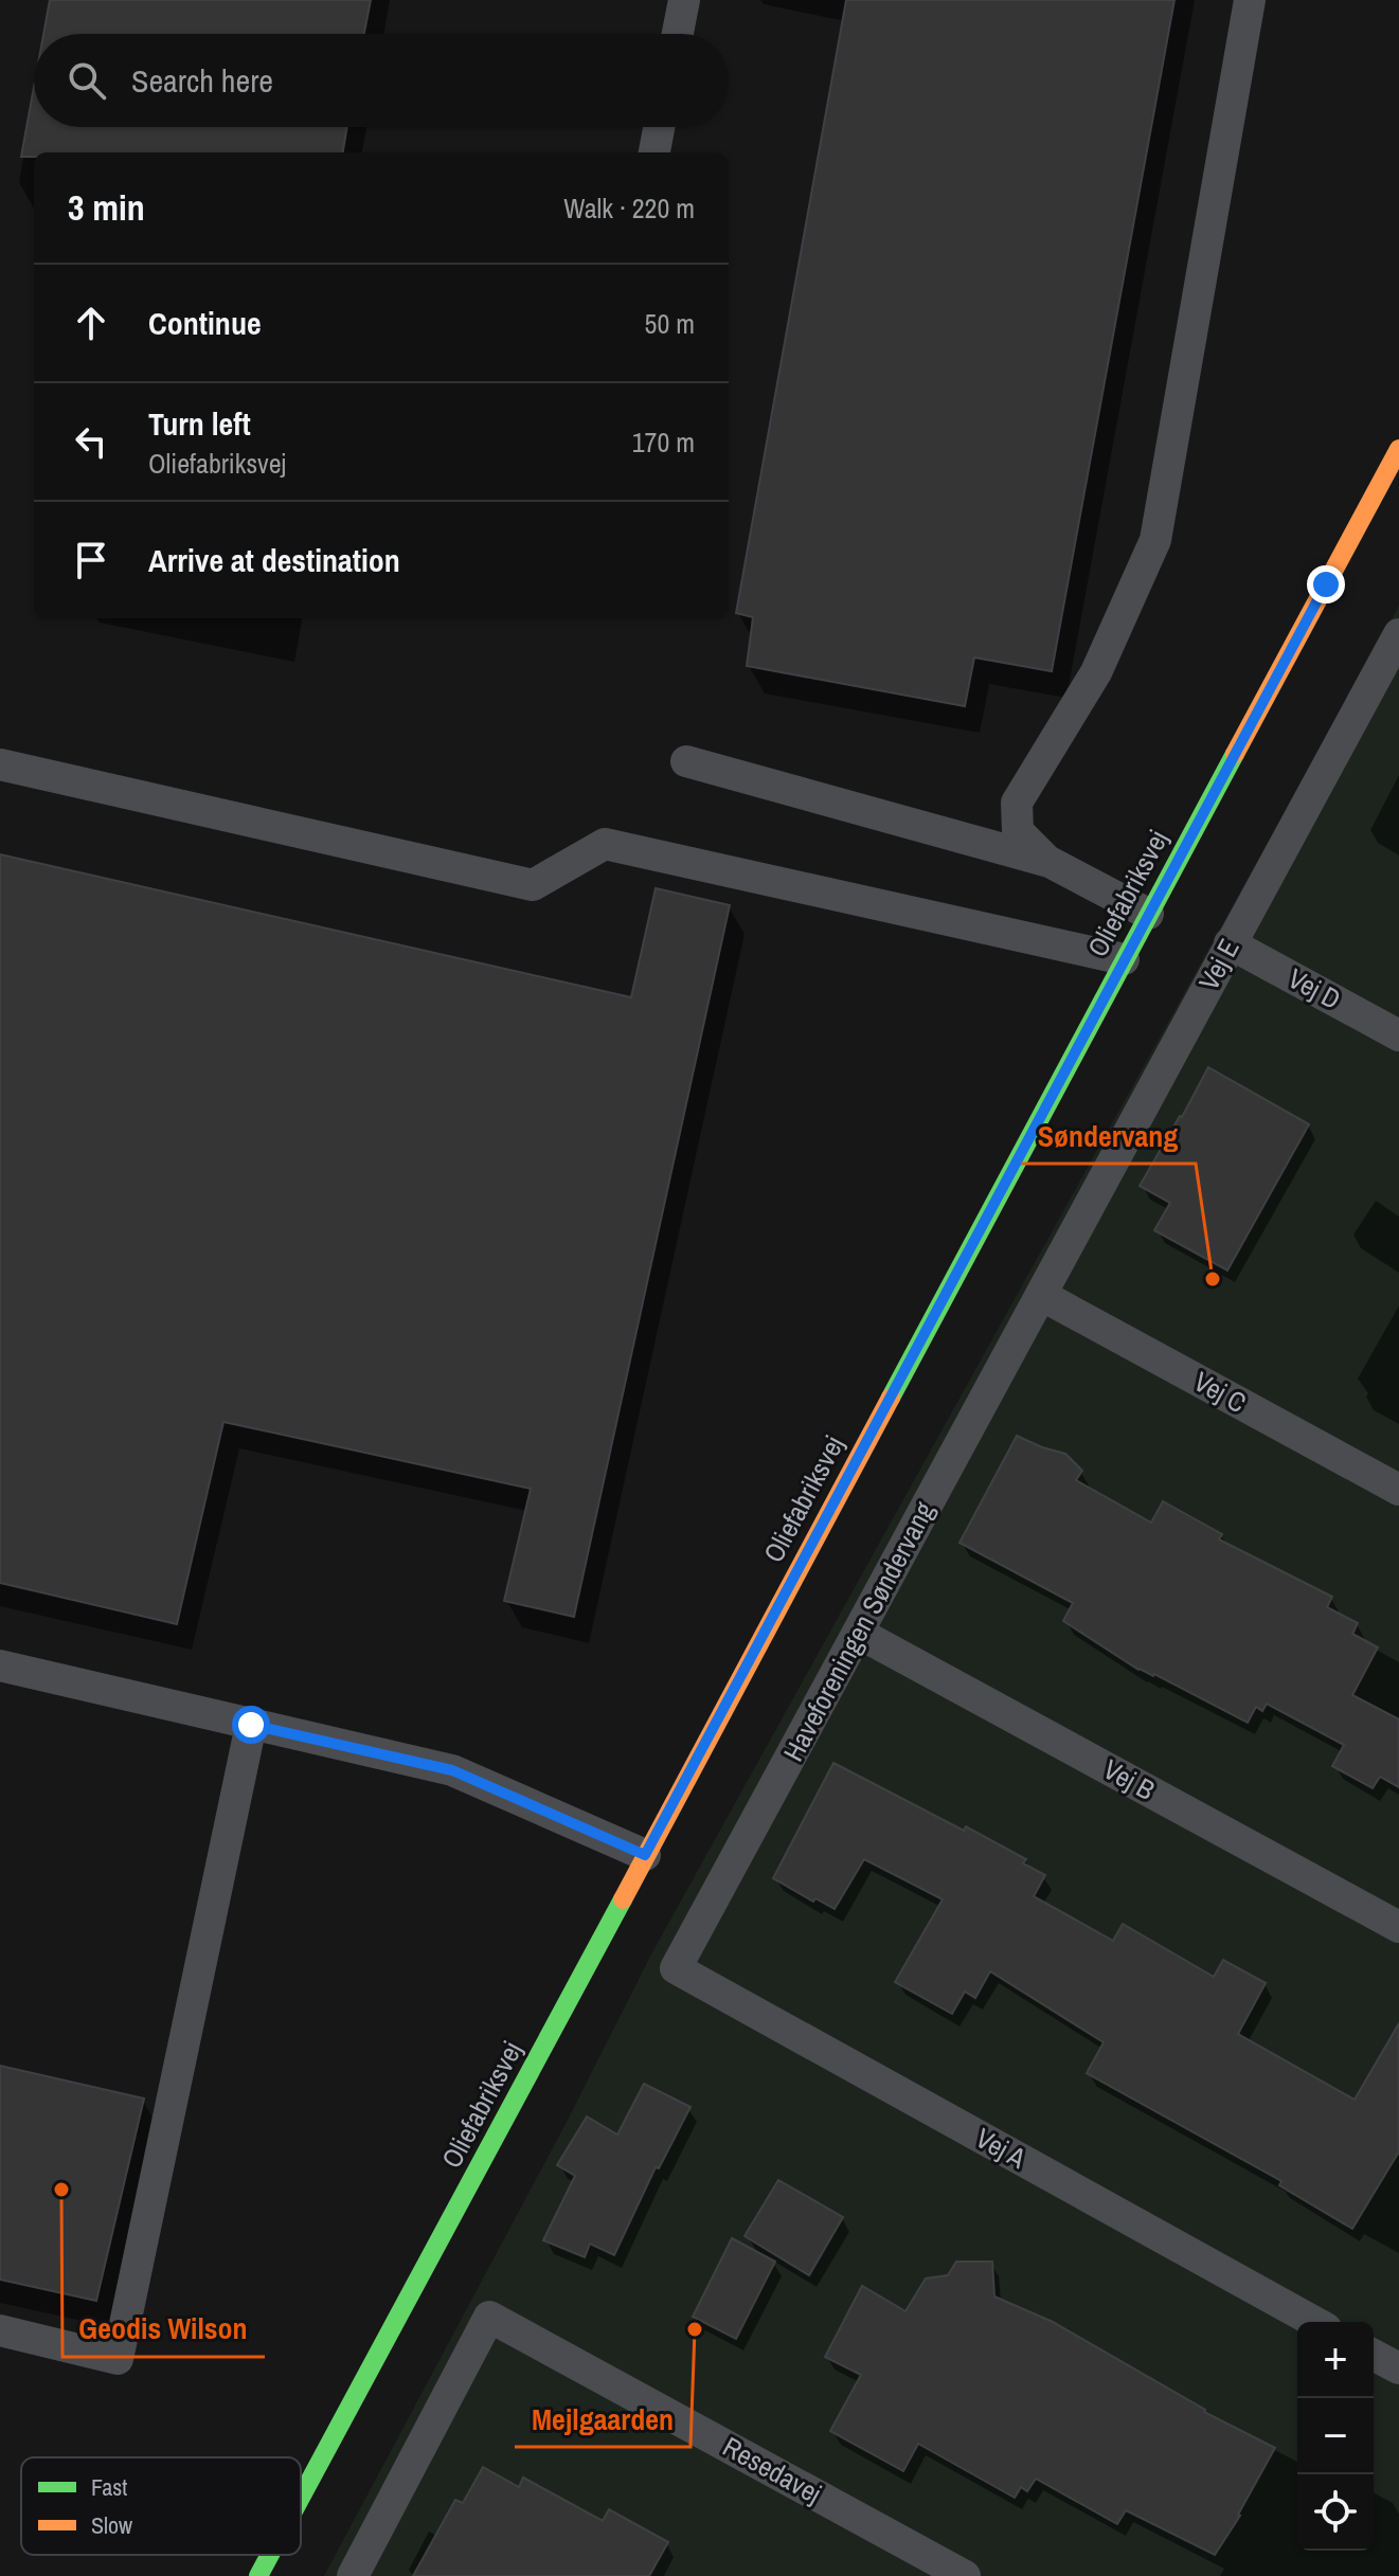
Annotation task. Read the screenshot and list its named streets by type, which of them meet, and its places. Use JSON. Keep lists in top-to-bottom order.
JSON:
{
  "streets": {
    "street": ["Oliefabriksvej"],
    "lane": [
      "Vej E",
      "Vej D",
      "Vej C",
      "Haveforeningen Søndervang",
      "Vej B",
      "Vej A",
      "Resedavej"
    ]
  },
  "crossings": [
    ["Vej E", "Vej D"],
    ["Vej E", "Vej C"],
    ["Vej E", "Haveforeningen Søndervang"],
    ["Vej C", "Haveforeningen Søndervang"],
    ["Haveforeningen Søndervang", "Vej B"],
    ["Haveforeningen Søndervang", "Vej A"]
  ],
  "places": ["Søndervang", "Geodis Wilson", "Mejlgaarden"],
  "legend": ["Fast", "Slow"],
  "page": {
    "search": "Search here",
    "heading": ["3 min", "Walk · 220 m"],
    "list": [
      ["Continue", "50 m"],
      ["Turn left", "Oliefabriksvej", "170 m"],
      "Arrive at destination"
    ],
    "map_buttons": ["+", "−"]
  }
}
